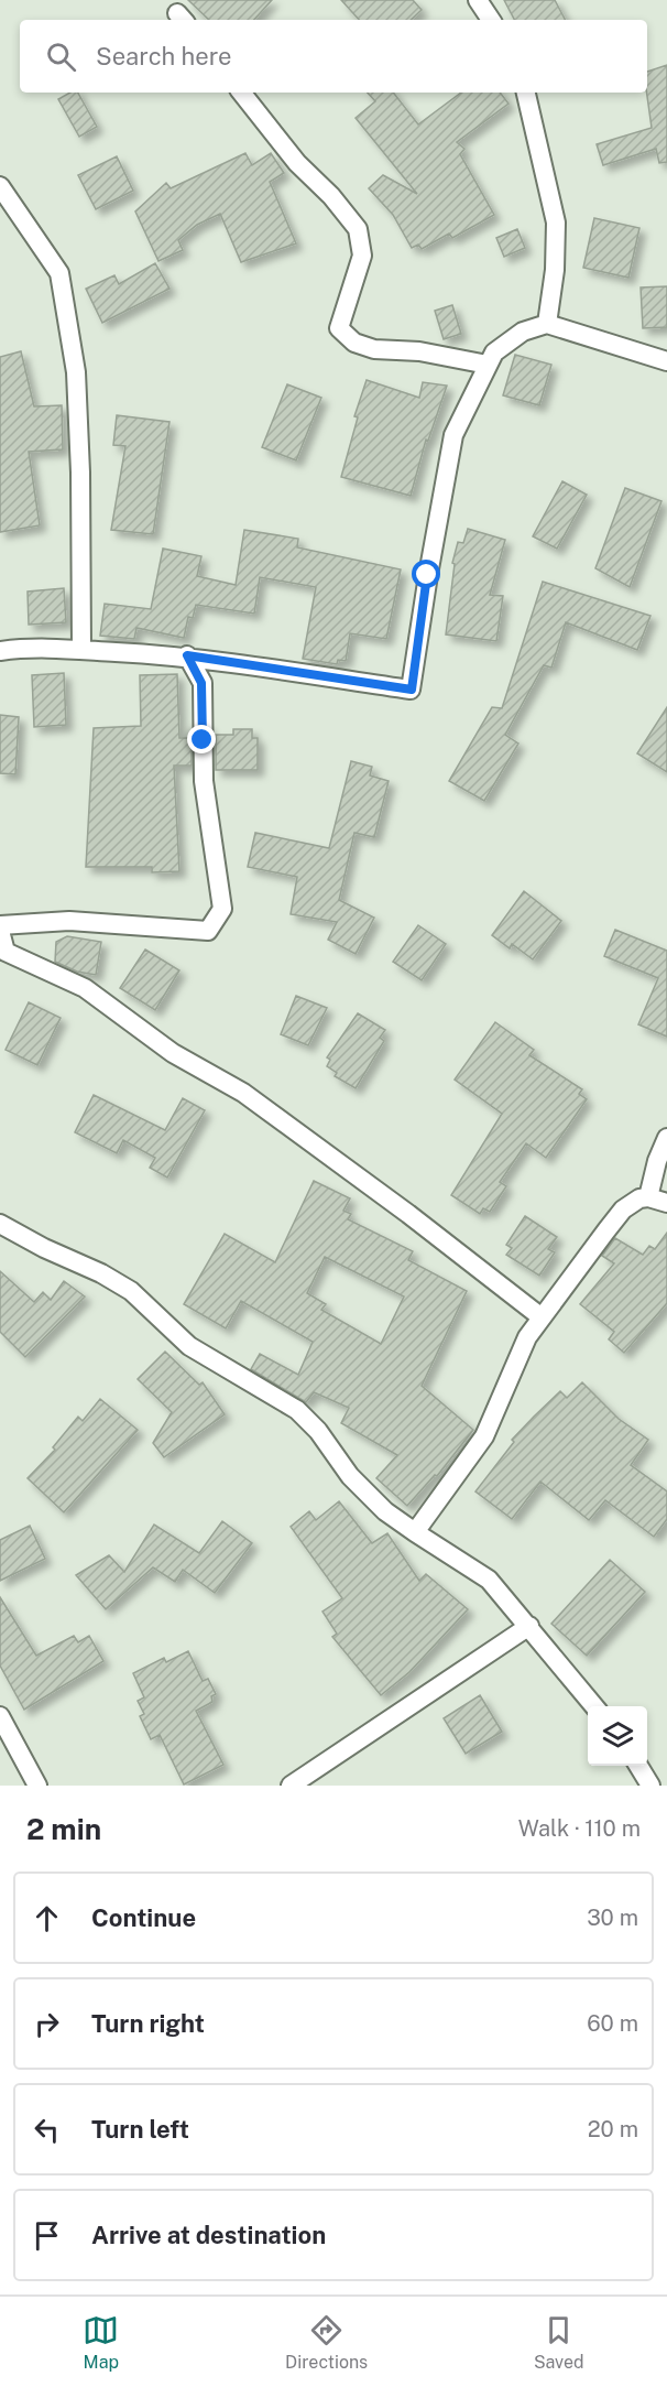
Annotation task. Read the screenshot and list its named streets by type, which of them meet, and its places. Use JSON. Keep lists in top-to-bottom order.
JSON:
{
  "page": {
    "search": "Search here",
    "heading": ["2 min", "Walk · 110 m"],
    "list": [
      ["Continue", "30 m"],
      ["Turn right", "60 m"],
      ["Turn left", "20 m"],
      "Arrive at destination"
    ],
    "nav": ["Map", "Directions", "Saved"]
  }
}
